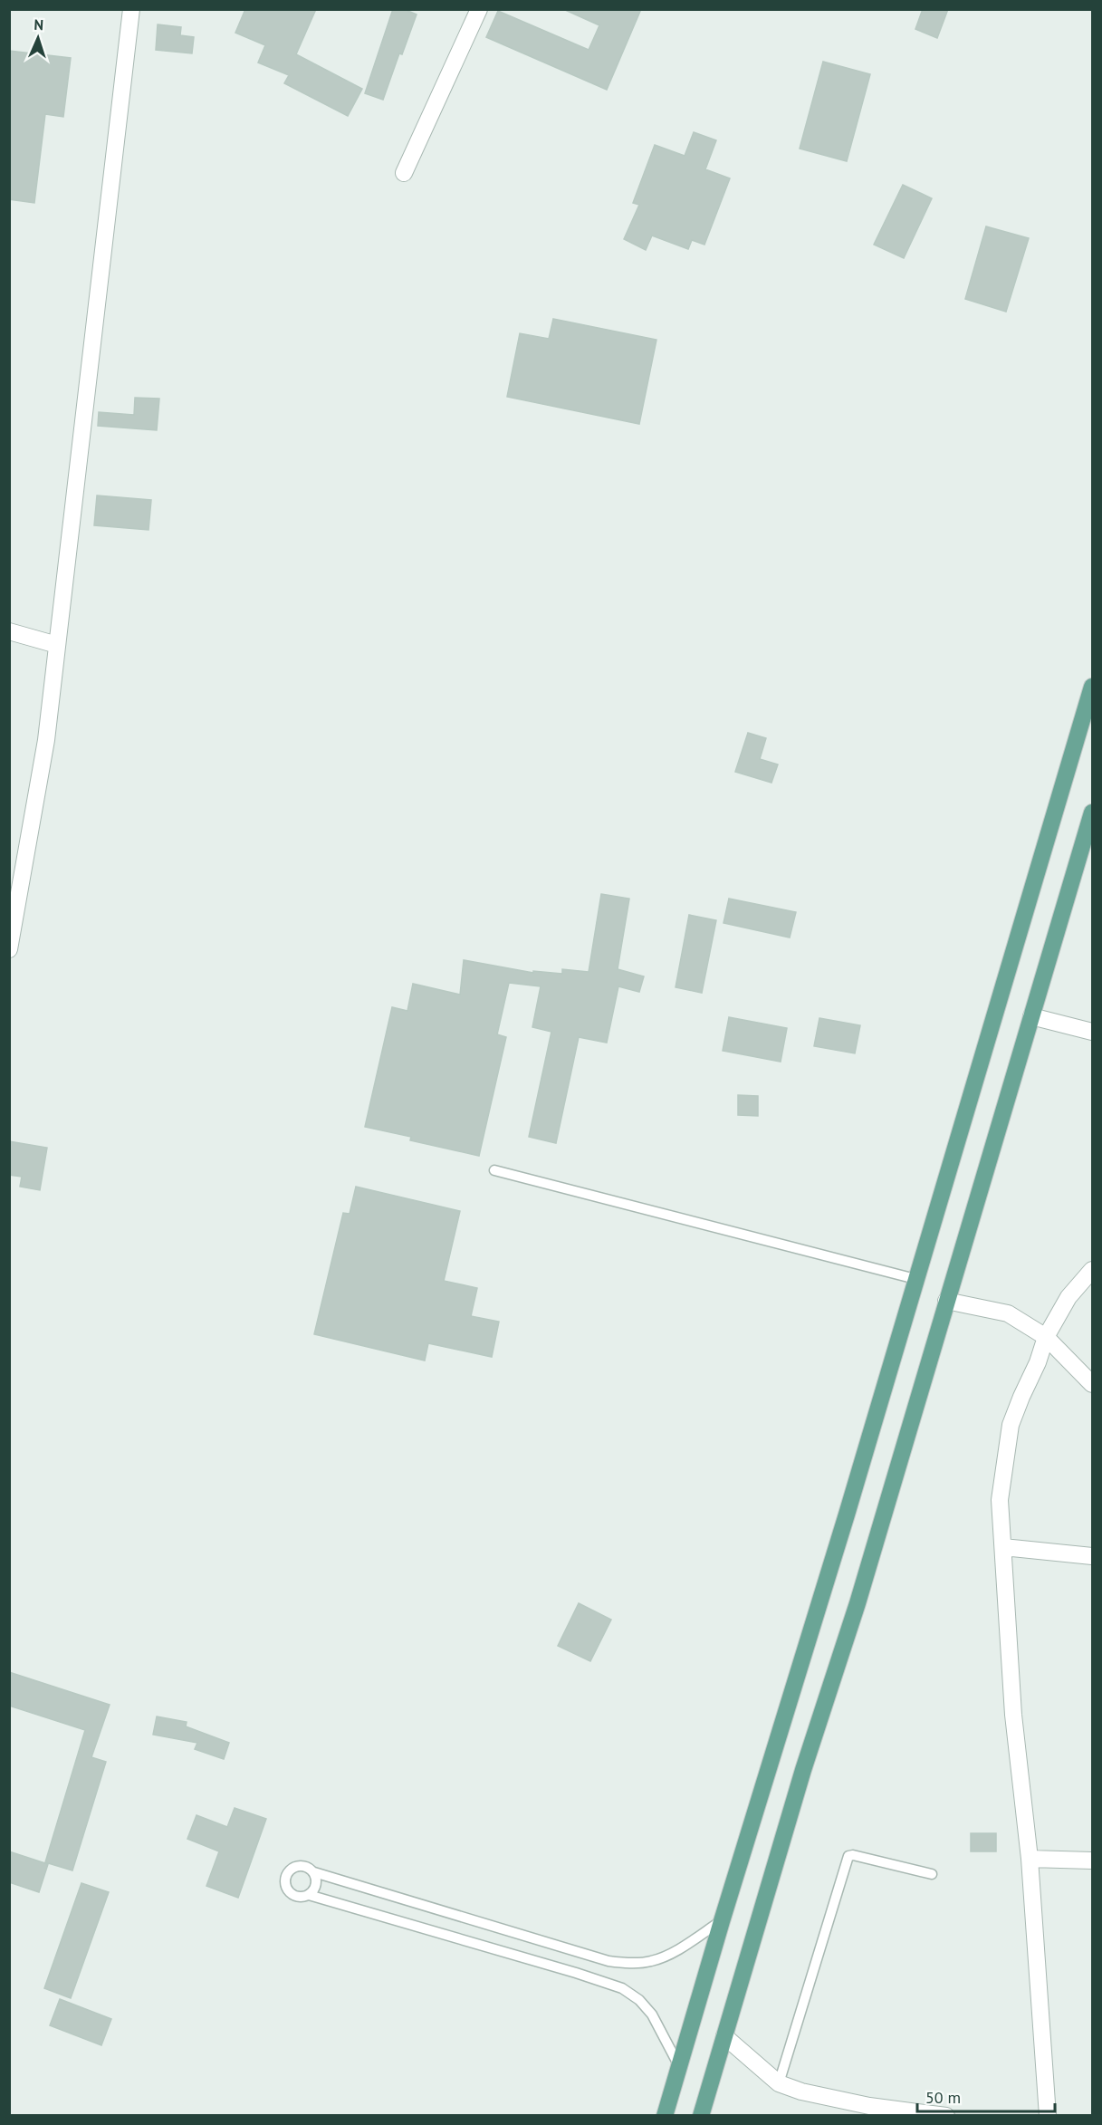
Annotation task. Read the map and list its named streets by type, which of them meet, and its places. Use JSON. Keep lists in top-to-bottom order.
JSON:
{
  "scale_bar": "50 m",
  "north": "top"
}
